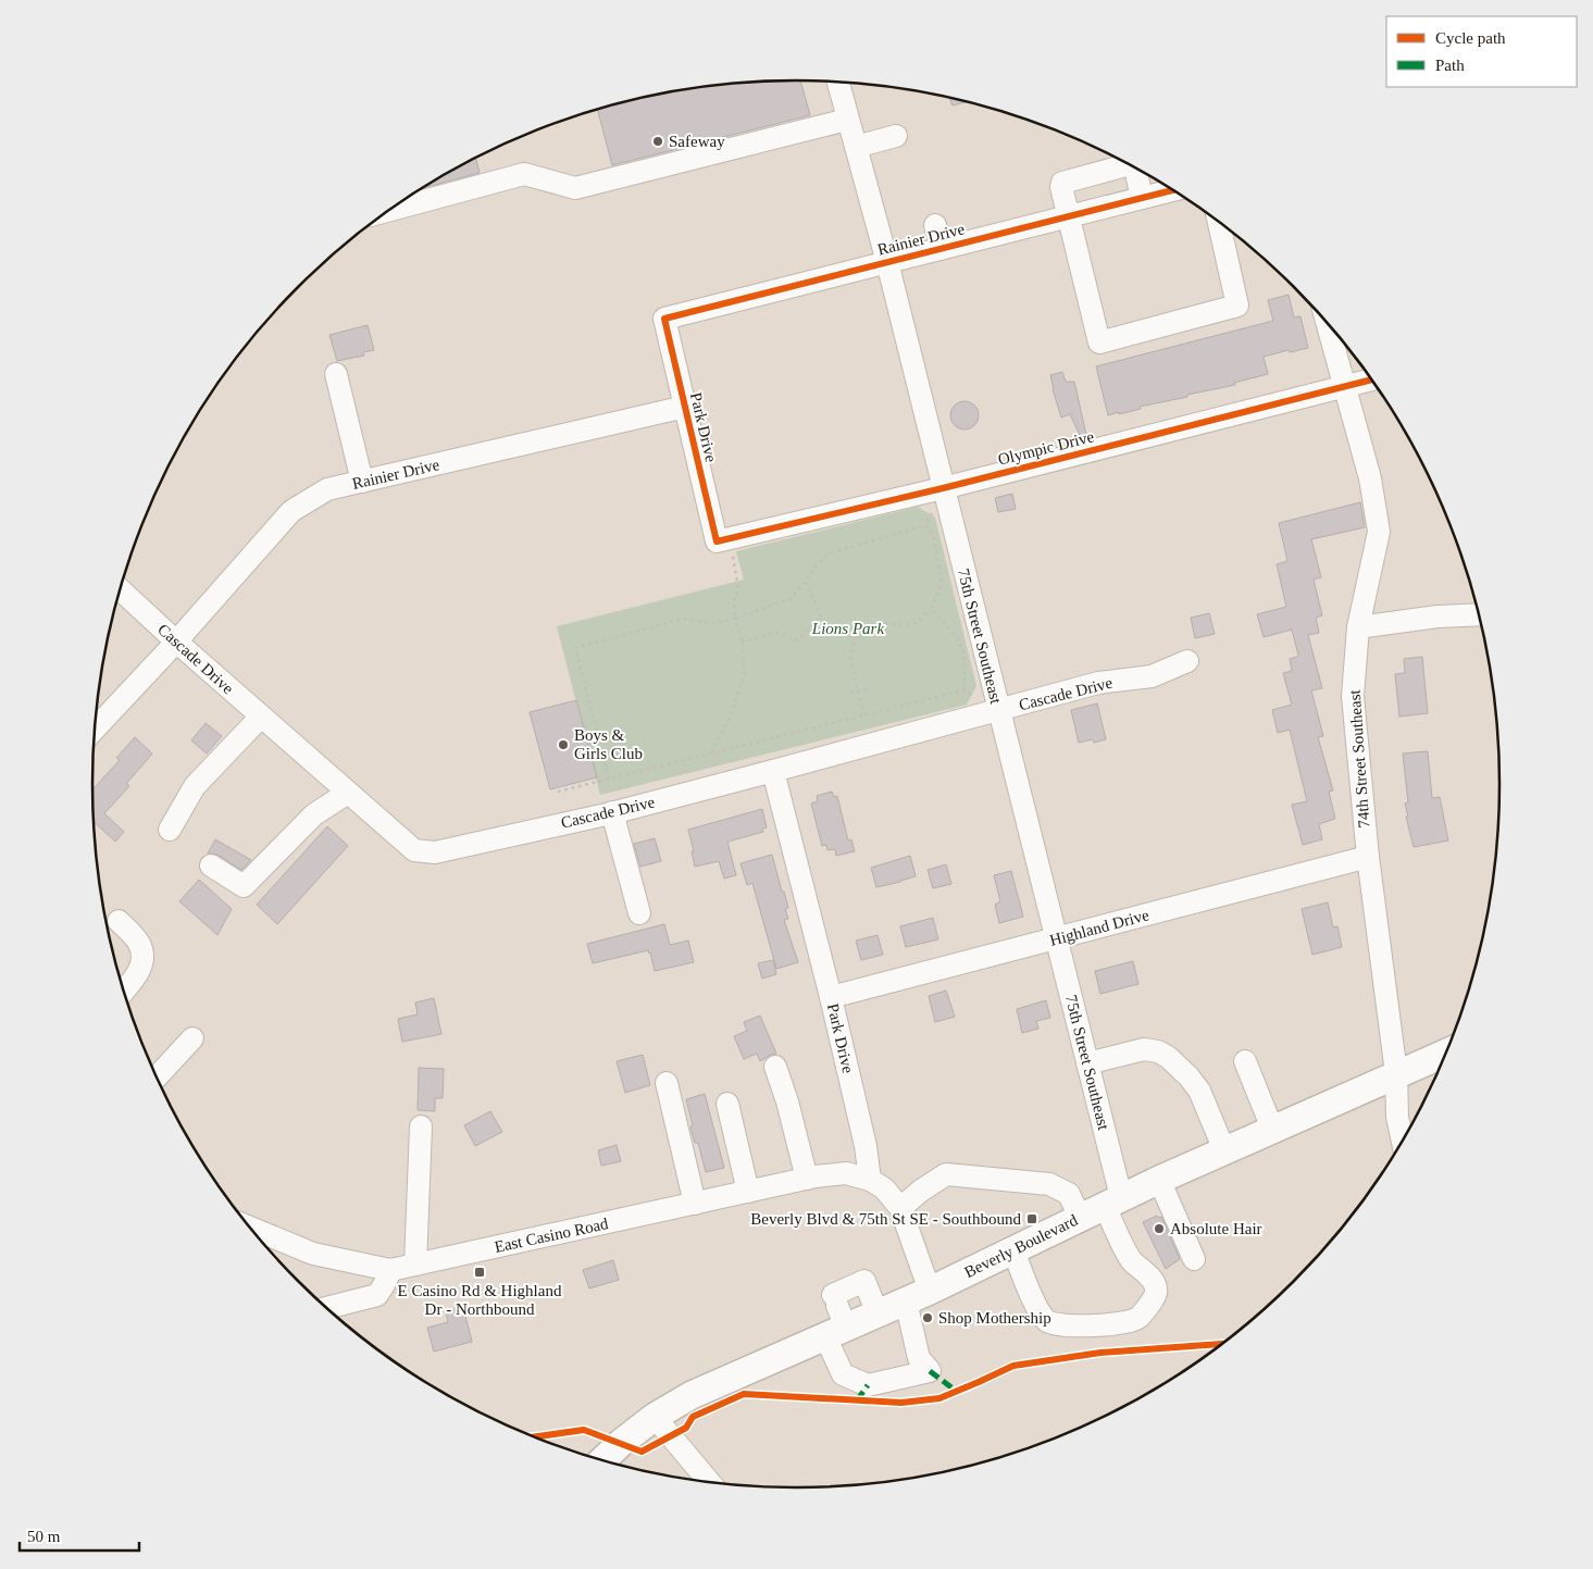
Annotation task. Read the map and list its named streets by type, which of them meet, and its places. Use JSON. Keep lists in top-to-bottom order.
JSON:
{
  "streets": {
    "main road": ["Beverly Boulevard"],
    "street": [
      "Rainier Drive",
      "Park Drive",
      "Olympic Drive",
      "75th Street Southeast",
      "Cascade Drive",
      "74th Street Southeast",
      "Highland Drive",
      "East Casino Road"
    ]
  },
  "crossings": [
    ["Rainier Drive", "Park Drive"],
    ["Rainier Drive", "75th Street Southeast"],
    ["Rainier Drive", "Cascade Drive"],
    ["Park Drive", "Olympic Drive"],
    ["Park Drive", "Cascade Drive"],
    ["Park Drive", "Highland Drive"],
    ["Park Drive", "East Casino Road"],
    ["Olympic Drive", "75th Street Southeast"],
    ["Olympic Drive", "74th Street Southeast"],
    ["75th Street Southeast", "Cascade Drive"],
    ["75th Street Southeast", "Highland Drive"],
    ["75th Street Southeast", "Beverly Boulevard"],
    ["74th Street Southeast", "Highland Drive"],
    ["74th Street Southeast", "Beverly Boulevard"]
  ],
  "parks": ["Lions Park"],
  "places": {
    "other": [
      "Safeway",
      "Boys & Girls Club",
      "Absolute Hair",
      "Shop Mothership"
    ],
    "transit": ["Beverly Blvd & 75th St SE - Southbound", "E Casino Rd & Highland Dr - Northbound"]
  },
  "legend": ["Cycle path", "Path"],
  "scale_bar": "50 m"
}
